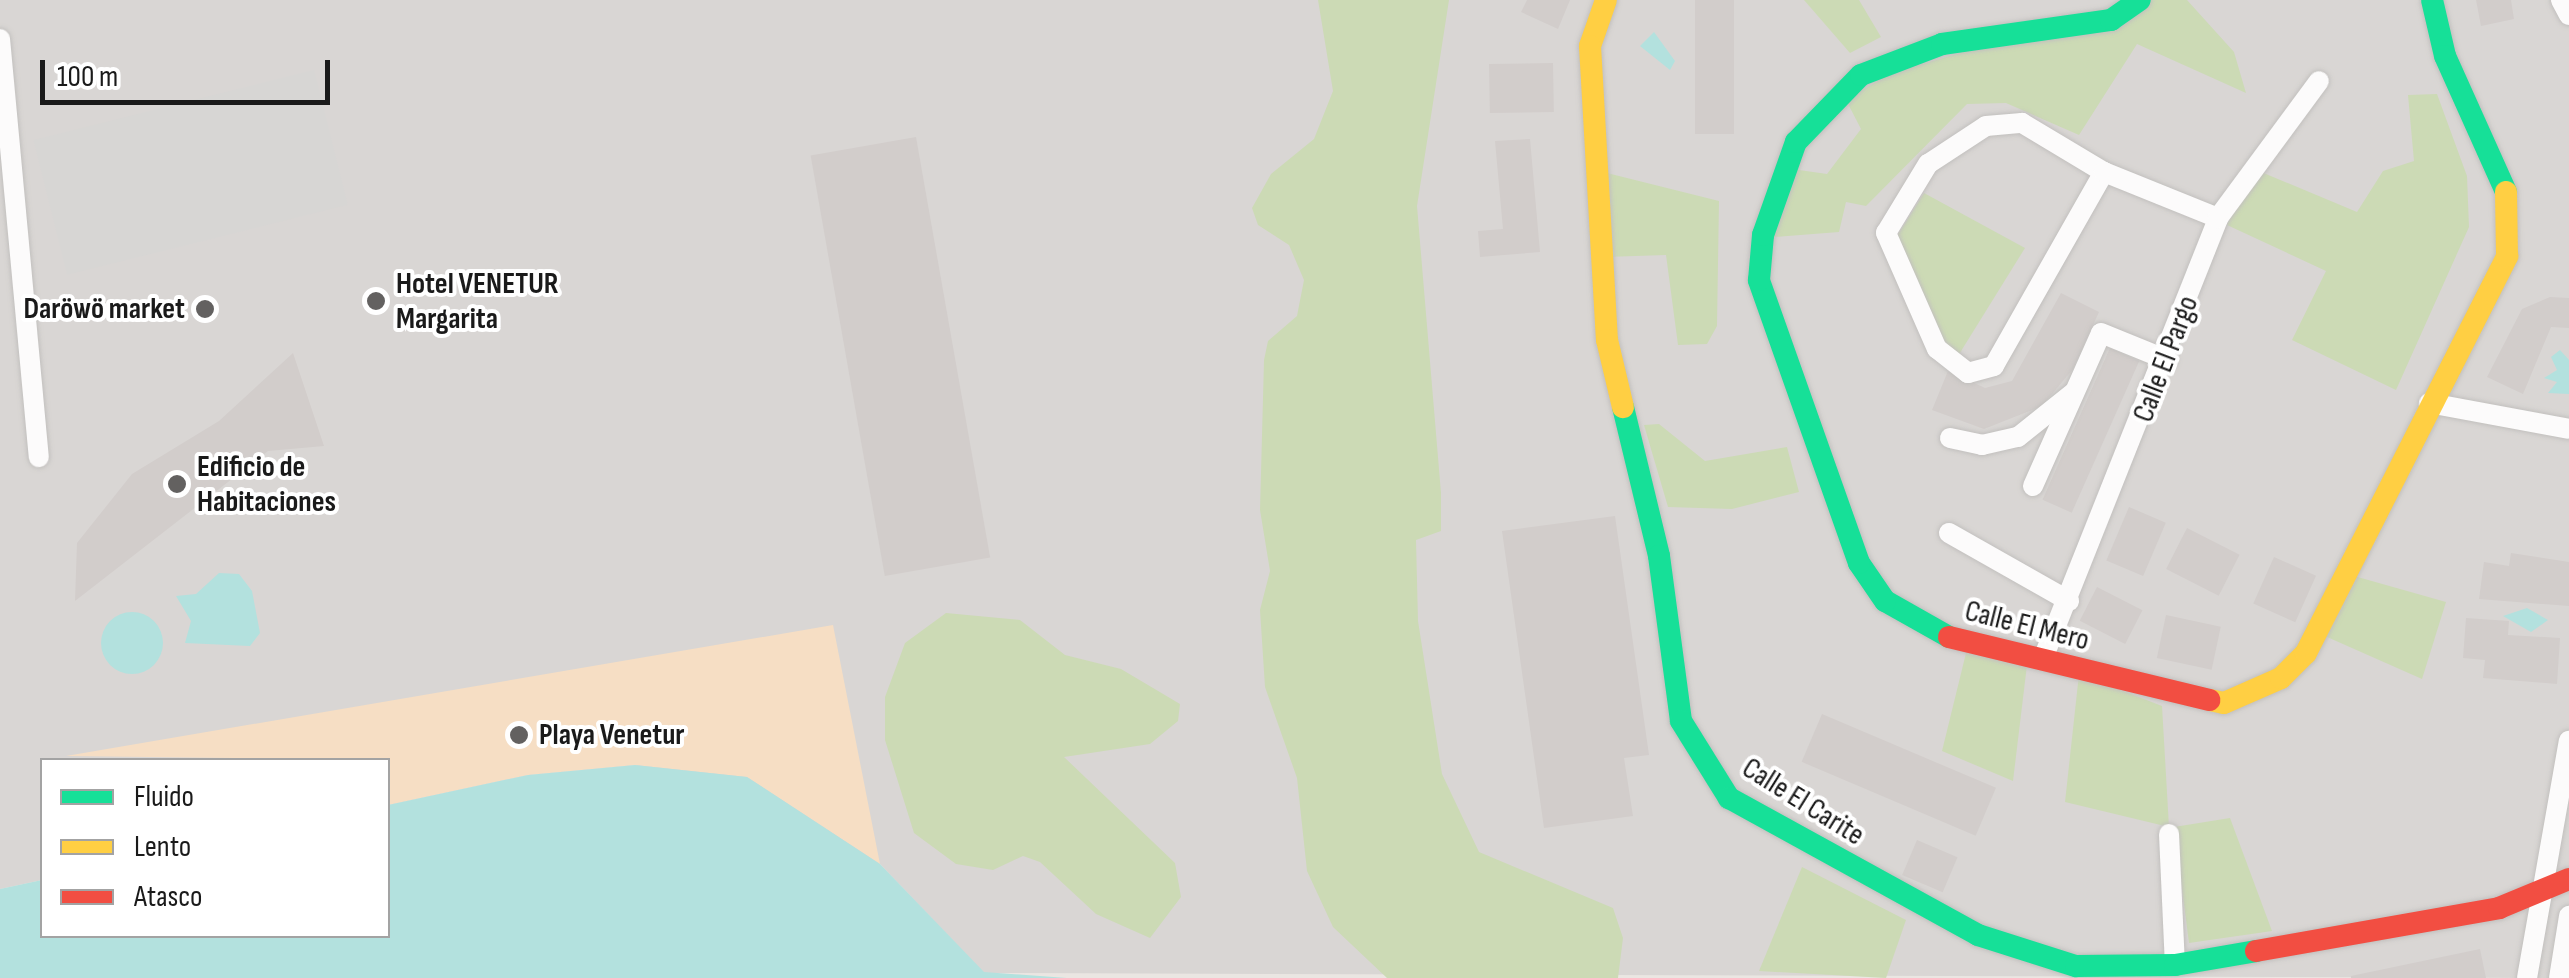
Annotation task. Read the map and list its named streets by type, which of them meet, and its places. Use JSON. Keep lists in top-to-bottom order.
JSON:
{
  "streets": {
    "street": ["Calle El Pargo", "Calle El Mero", "Calle El Carite"]
  },
  "crossings": [
    ["Calle El Pargo", "Calle El Mero"]
  ],
  "places": [
    "Hotel VENETUR Margarita",
    "Daröwö market",
    "Edificio de Habitaciones",
    "Playa Venetur"
  ],
  "legend": ["Fluido", "Lento", "Atasco"],
  "scale_bar": "100 m"
}
